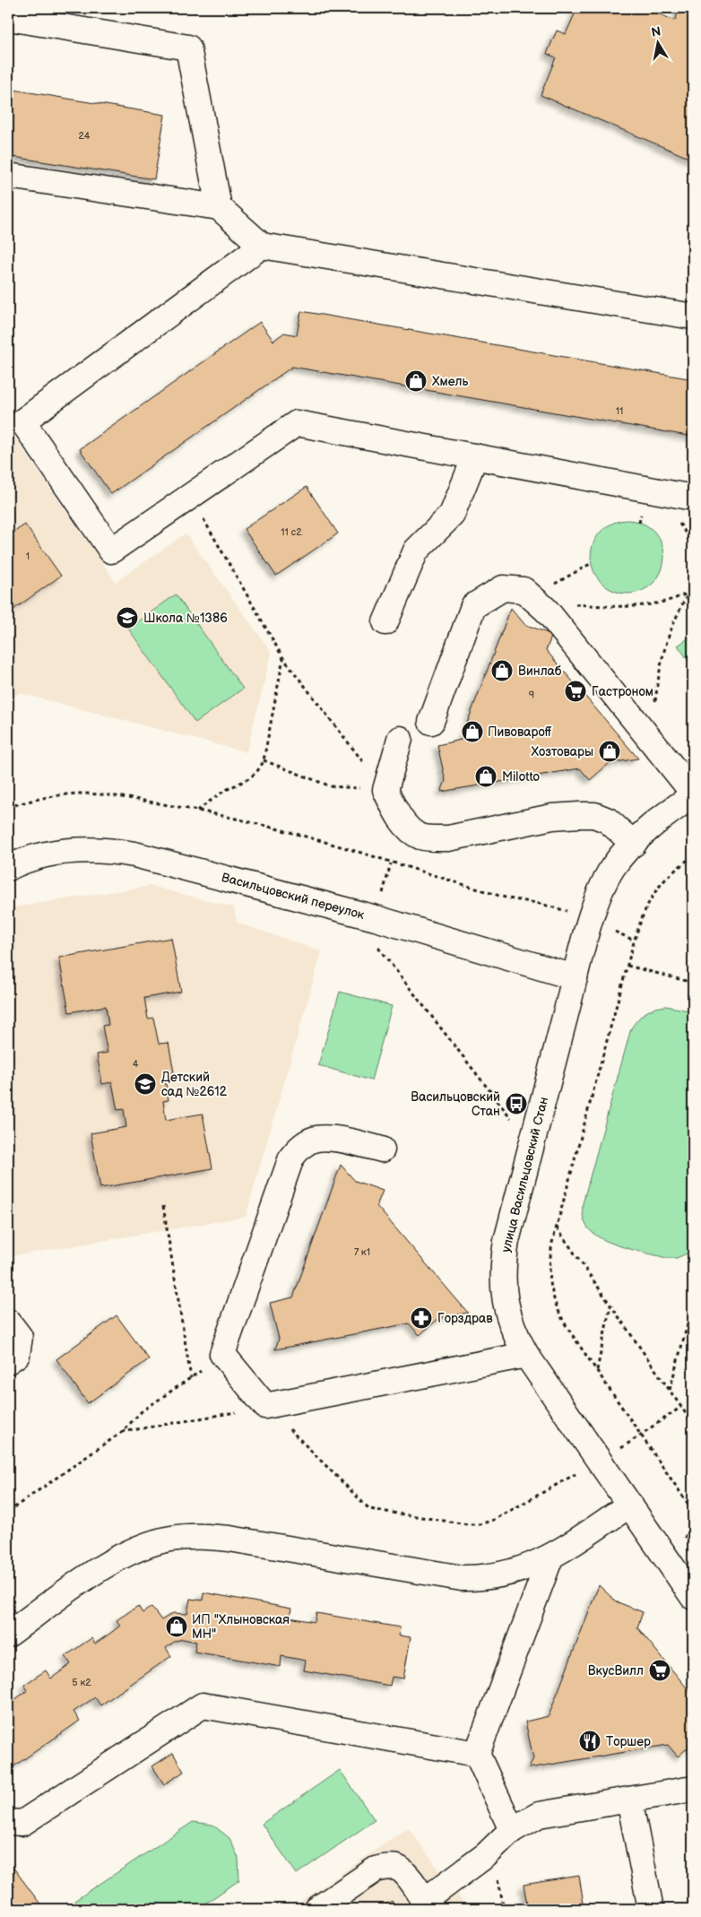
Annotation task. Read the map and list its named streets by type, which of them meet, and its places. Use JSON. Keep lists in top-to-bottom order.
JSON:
{
  "streets": {
    "street": ["Васильцовский переулок", "улица Васильцовский Стан"]
  },
  "crossings": [
    ["Васильцовский переулок", "улица Васильцовский Стан"]
  ],
  "places": {
    "shop": [
      "Хмель",
      "Винлаб",
      "Пивовароff",
      "Хозтовары",
      "Milotto",
      "ИП \"Хлыновская МН\""
    ],
    "school or university": ["Школа №1386", "Детский сад №2612"],
    "supermarket": ["Гастроном", "ВкусВилл"],
    "bus stop": ["Васильцовский Стан"],
    "pharmacy": ["Горздрав"],
    "restaurant": ["Торшер"]
  },
  "house_numbers": [
    "24",
    "11",
    "11 с2",
    "1",
    "9",
    "4",
    "7 к1",
    "5 к2"
  ],
  "north": "top"
}
